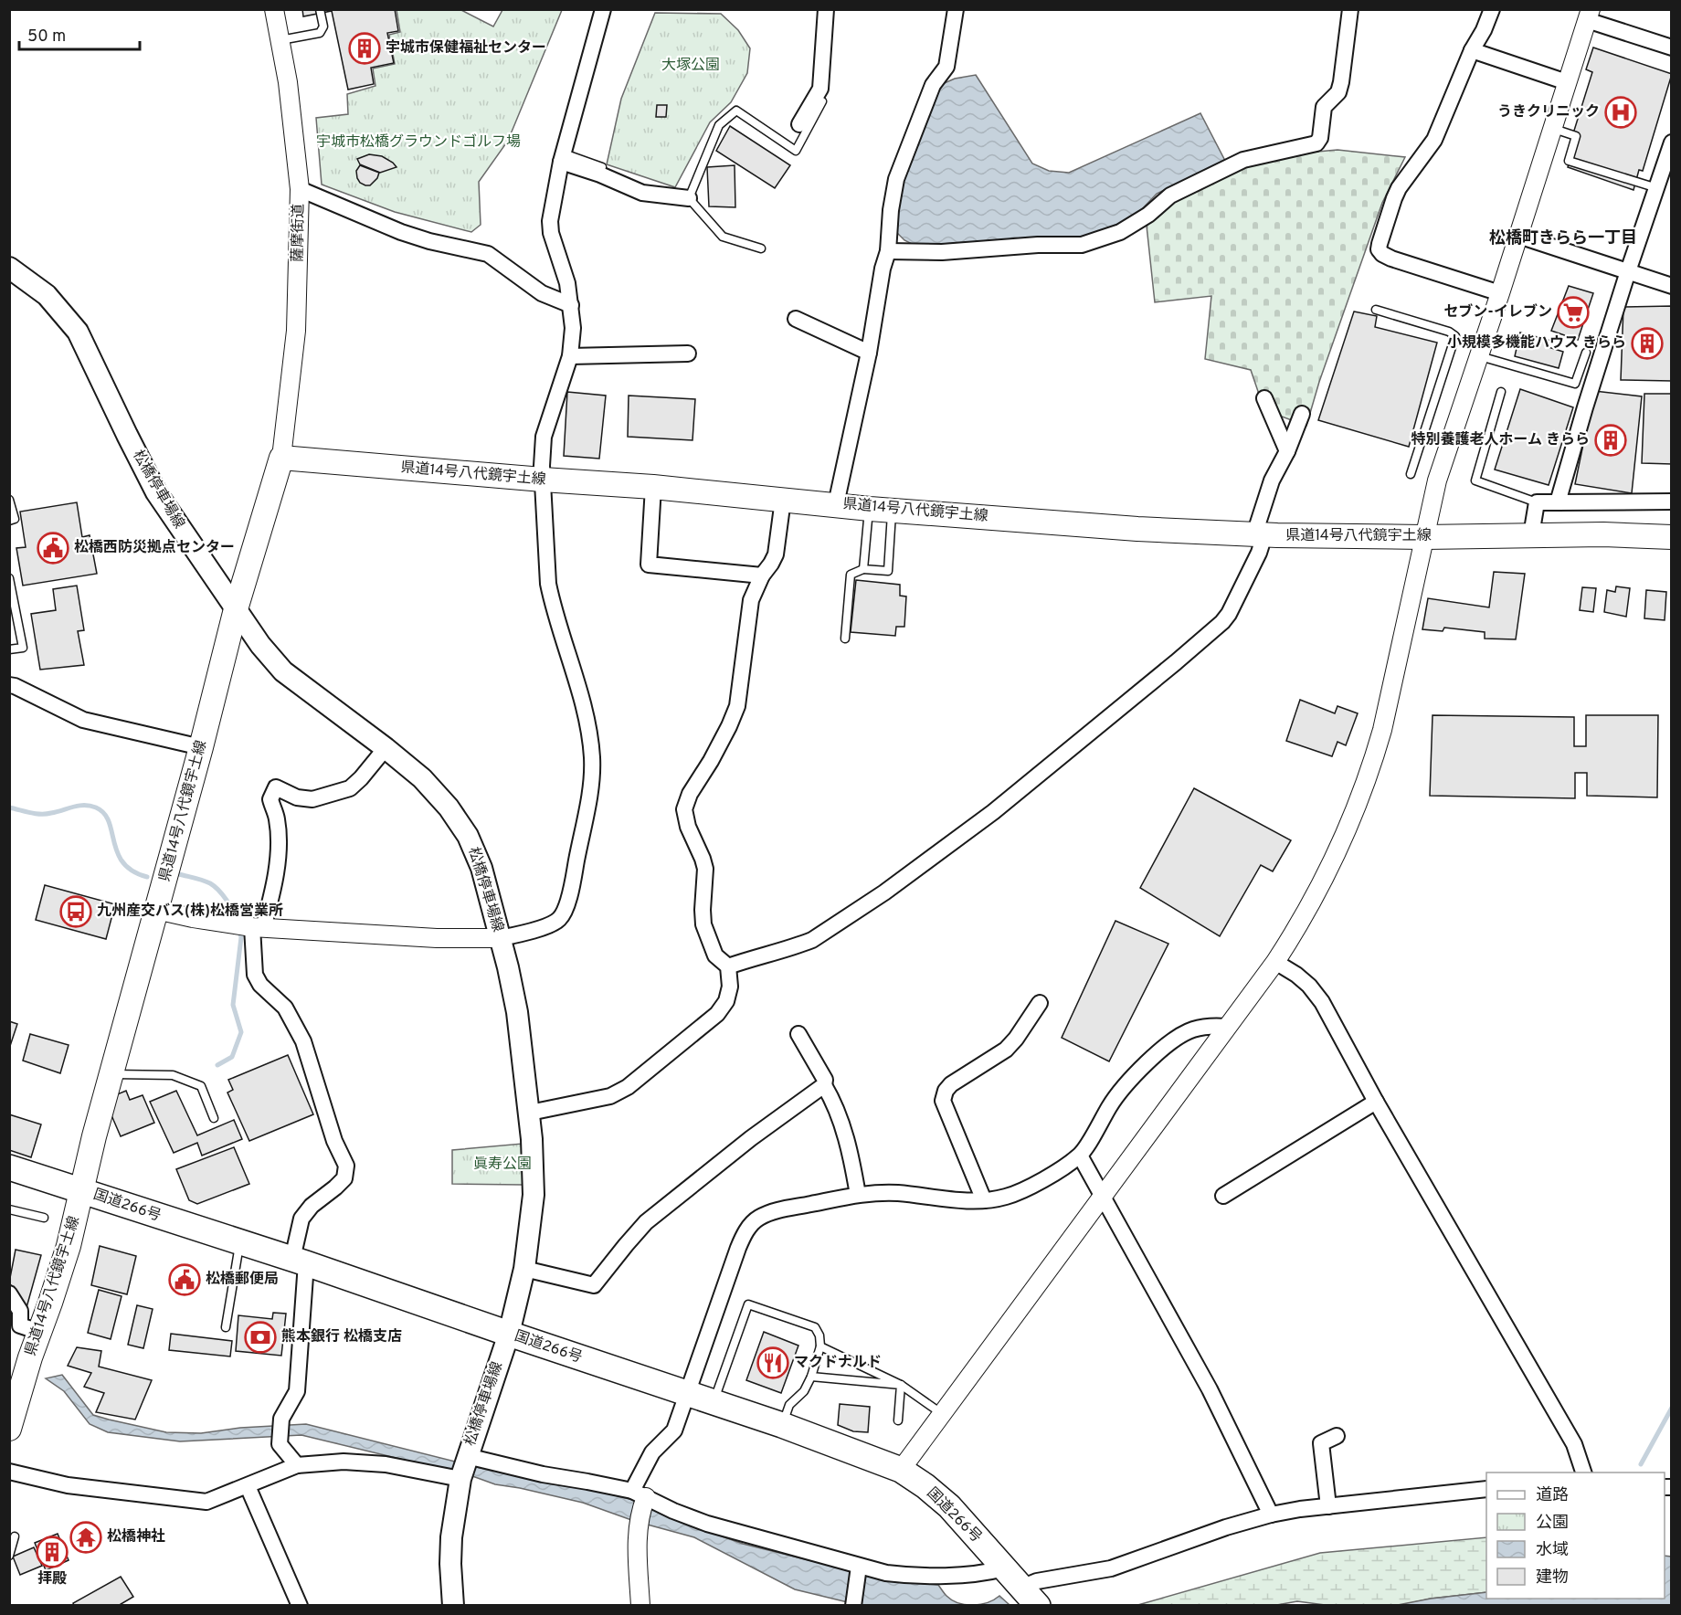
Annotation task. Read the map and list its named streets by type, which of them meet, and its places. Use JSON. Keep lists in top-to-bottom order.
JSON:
{
  "streets": {
    "highway": ["国道266号"],
    "main road": ["県道14号八代鏡宇土線", "松橋停車場線"],
    "street": ["薩摩街道"]
  },
  "crossings": [
    ["薩摩街道", "県道14号八代鏡宇土線"],
    ["県道14号八代鏡宇土線", "松橋停車場線"],
    ["県道14号八代鏡宇土線", "国道266号"],
    ["松橋停車場線", "国道266号"]
  ],
  "districts": ["松橋町きらら一丁目"],
  "parks": ["大塚公園", "宇城市松橋グラウンドゴルフ場", "眞寿公園"],
  "places": {
    "building": [
      "宇城市保健福祉センター",
      "小規模多機能ハウス きらら",
      "特別養護老人ホーム きらら",
      "拝殿"
    ],
    "hospital": ["うきクリニック"],
    "supermarket": ["セブン-イレブン"],
    "public building": ["松橋西防災拠点センター", "松橋郵便局"],
    "bus stop": ["九州産交バス(株)松橋営業所"],
    "bank": ["熊本銀行 松橋支店"],
    "restaurant": ["マクドナルド"],
    "temple": ["松橋神社"]
  },
  "legend": [
    "道路",
    "公園",
    "水域",
    "建物"
  ],
  "scale_bar": "50 m"
}
